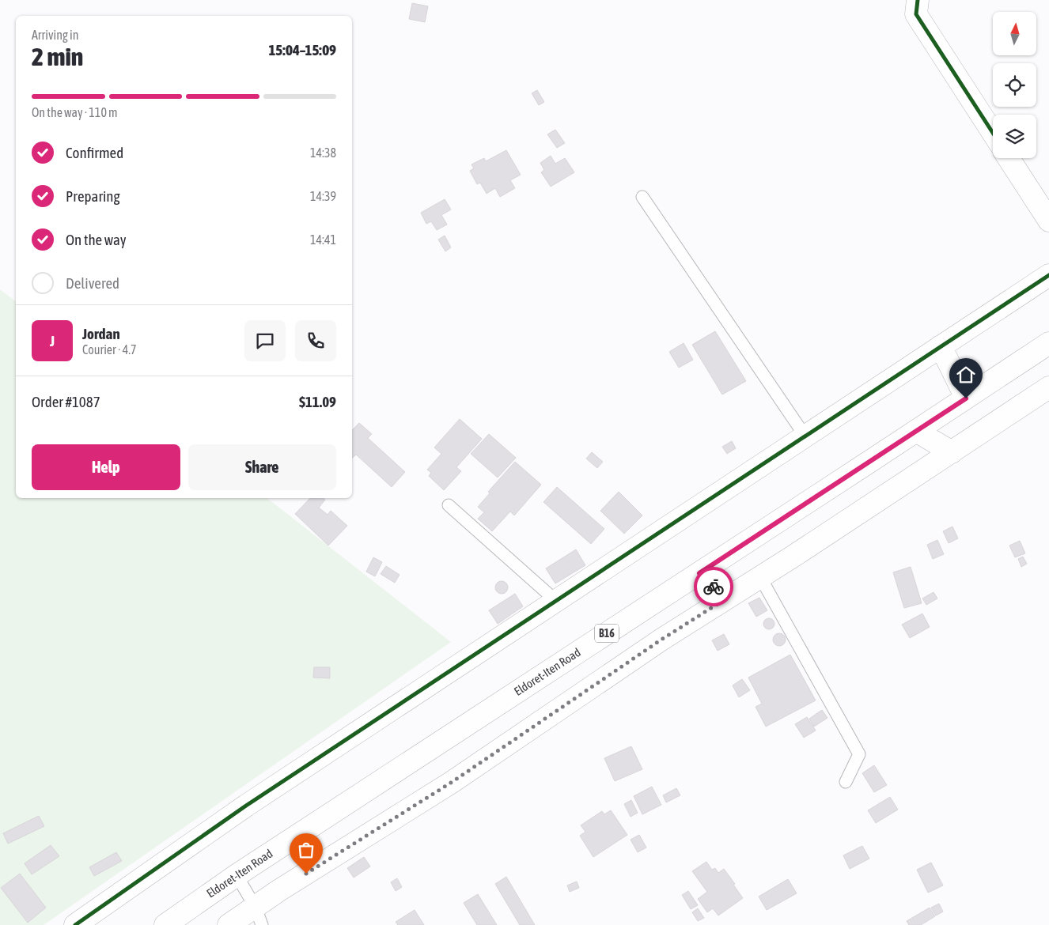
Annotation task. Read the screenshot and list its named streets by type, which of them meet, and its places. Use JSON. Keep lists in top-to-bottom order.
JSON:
{
  "streets": {
    "street": ["B16", "Eldoret-Iten Road"]
  },
  "north": "top",
  "page": {
    "heading": ["2 min", "Arriving in", "15:04–15:09"],
    "panel": [
      "Jordan",
      "Courier · 4.7",
      "Order #1087",
      "$11.09"
    ],
    "bar": "On the way · 110 m",
    "list": [
      ["Confirmed", "14:38"],
      ["Preparing", "14:39"],
      ["On the way", "14:41"],
      "Delivered"
    ],
    "round": "J",
    "buttons": ["Help", "Share"]
  }
}
